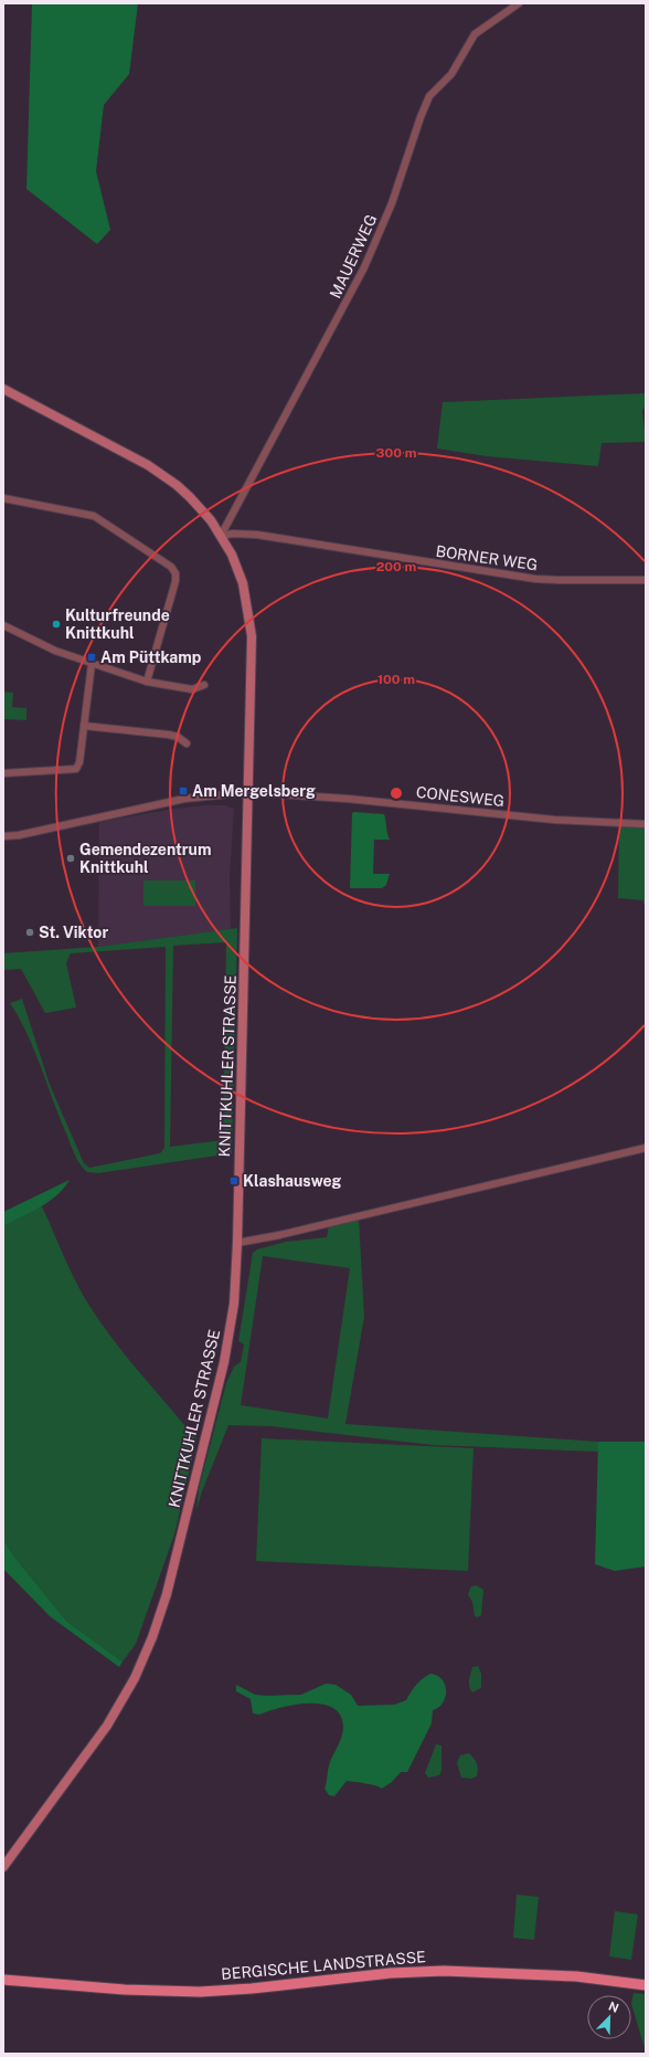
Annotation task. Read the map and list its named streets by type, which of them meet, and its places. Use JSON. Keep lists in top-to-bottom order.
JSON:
{
  "streets": {
    "main road": ["BERGISCHE LANDSTRASSE"],
    "street": [
      "MAUERWEG",
      "BORNER WEG",
      "CONESWEG",
      "KNITTKUHLER STRASSE"
    ]
  },
  "crossings": [
    ["MAUERWEG", "BORNER WEG"],
    ["MAUERWEG", "KNITTKUHLER STRASSE"],
    ["BORNER WEG", "KNITTKUHLER STRASSE"],
    ["CONESWEG", "KNITTKUHLER STRASSE"]
  ],
  "places": {
    "other": ["Kulturfreunde Knittkuhl", "Gemendezentrum Knittkuhl", "St. Viktor"],
    "transit": ["Am Püttkamp", "Am Mergelsberg", "Klashausweg"]
  },
  "north": "top right",
  "rings": ["300 m", "200 m", "100 m"]
}
